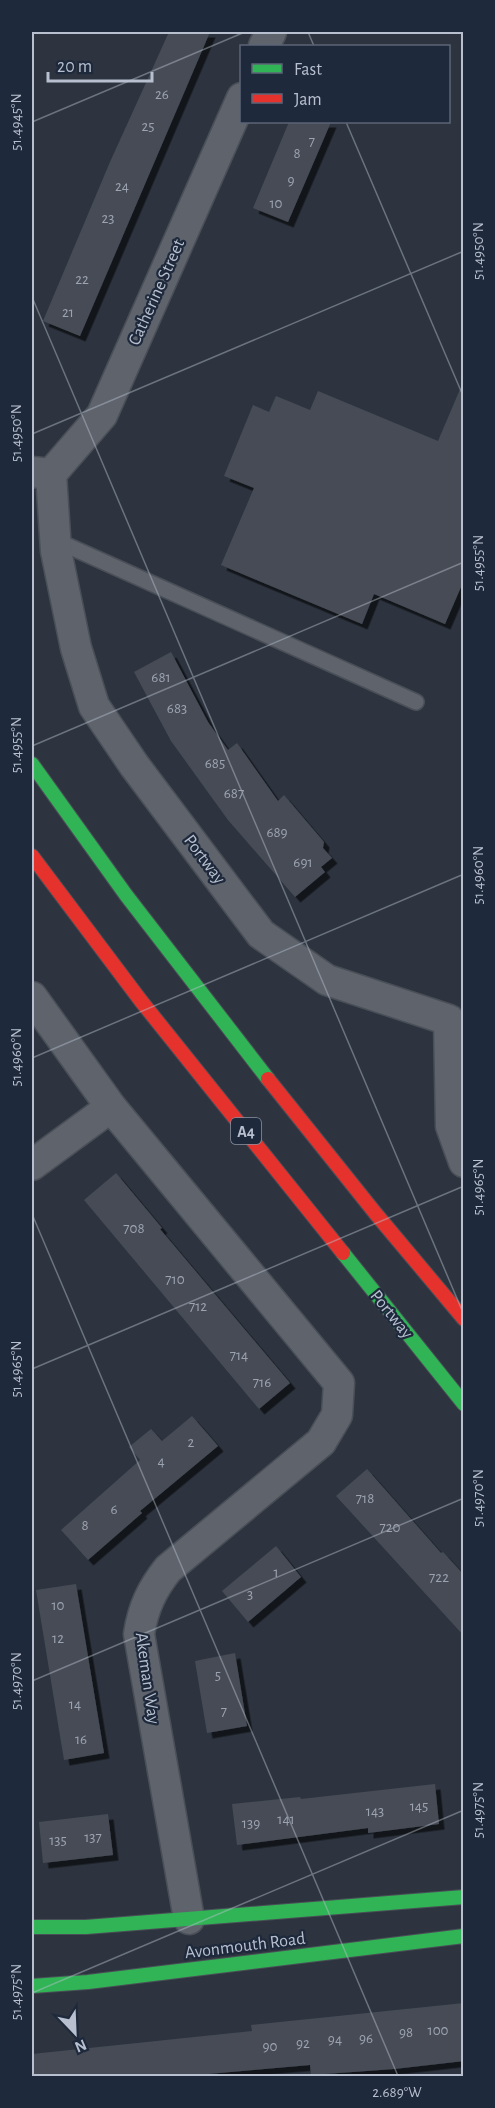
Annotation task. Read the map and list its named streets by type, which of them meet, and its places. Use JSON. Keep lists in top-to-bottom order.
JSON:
{
  "streets": {
    "main road": ["Portway", "A4", "Avonmouth Road"],
    "street": ["Catherine Street", "Akeman Way"]
  },
  "crossings": [
    ["Catherine Street", "Portway"],
    ["Akeman Way", "Avonmouth Road"]
  ],
  "house_numbers": [
    "26",
    "25",
    "7",
    "8",
    "9",
    "24",
    "10",
    "23",
    "22",
    "21",
    "681",
    "683",
    "685",
    "687",
    "689",
    "691",
    "708",
    "710",
    "712",
    "714",
    "716",
    "2",
    "4",
    "718",
    "6",
    "8",
    "720",
    "1",
    "722",
    "3",
    "10",
    "12",
    "5",
    "14",
    "7",
    "16",
    "145",
    "143",
    "141",
    "139",
    "137",
    "135",
    "100",
    "98",
    "96",
    "94",
    "92",
    "90"
  ],
  "legend": ["Fast", "Jam"],
  "scale_bar": "20 m",
  "north": "bottom right",
  "coordinates": [
    "51.4945°N",
    "51.4950°N",
    "51.4955°N",
    "51.4960°N",
    "51.4965°N",
    "51.4970°N",
    "51.4975°N",
    "2.689°W"
  ]
}
